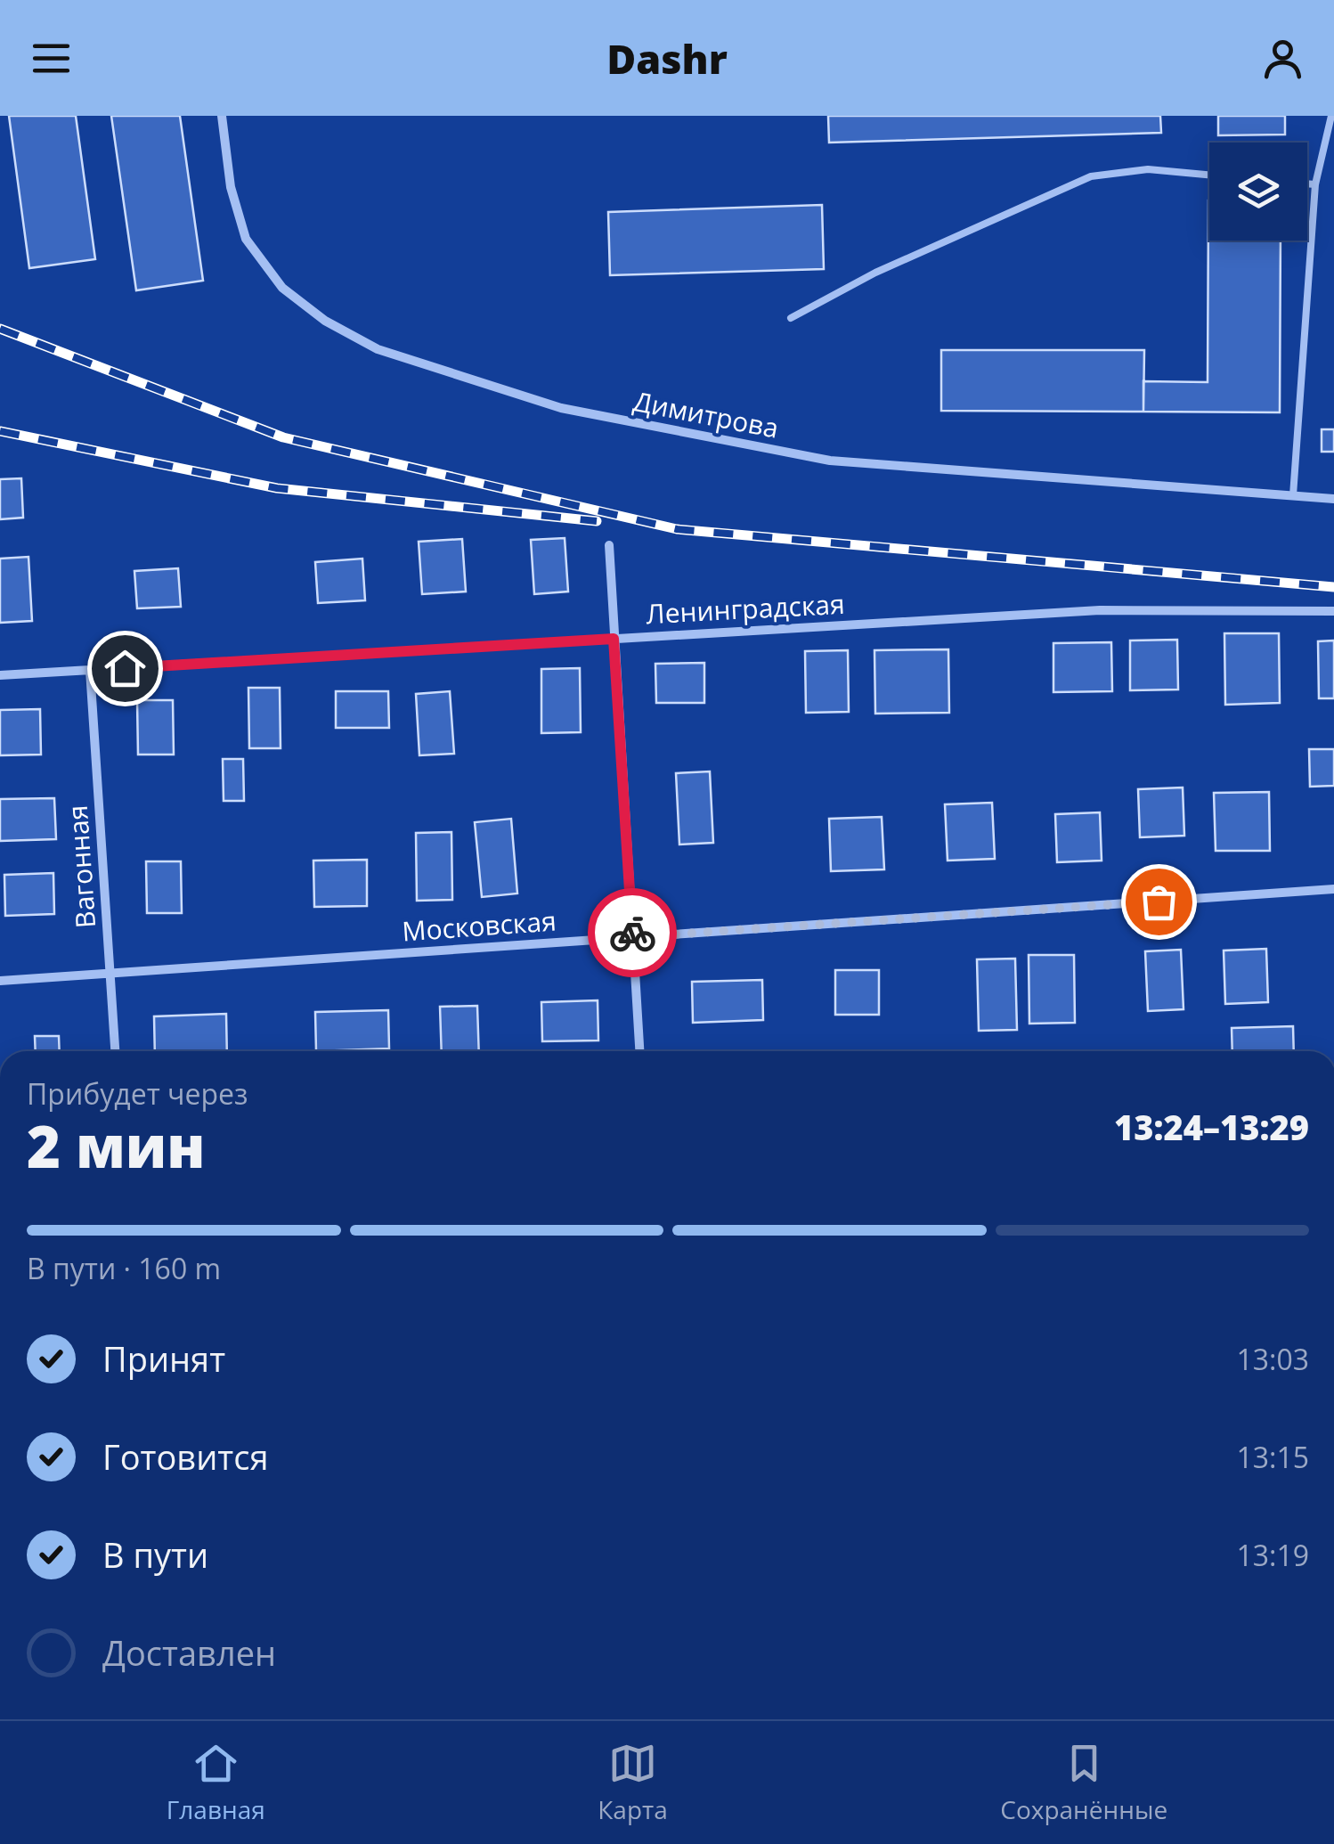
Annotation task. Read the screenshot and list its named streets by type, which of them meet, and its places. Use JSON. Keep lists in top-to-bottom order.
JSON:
{
  "streets": {
    "street": [
      "Димитрова",
      "Ленинградская",
      "Вагонная",
      "Московская"
    ]
  },
  "crossings": [
    ["Ленинградская", "Вагонная"],
    ["Вагонная", "Московская"]
  ],
  "page": {
    "header": "Dashr",
    "heading": ["2 мин", "Прибудет через", "13:24–13:29"],
    "bar": "В пути · 160 m",
    "list": [
      ["Принят", "13:03"],
      ["Готовится", "13:15"],
      ["В пути", "13:19"],
      "Доставлен"
    ],
    "tabs": ["Главная", "Карта", "Сохранённые"]
  }
}
